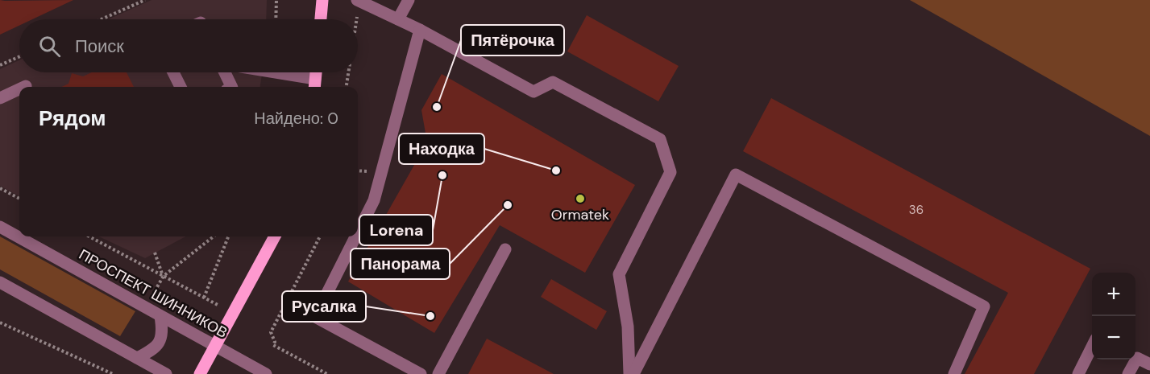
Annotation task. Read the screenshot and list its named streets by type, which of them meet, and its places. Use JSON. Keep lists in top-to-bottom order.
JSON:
{
  "streets": {
    "street": ["ПРОСПЕКТ ШИННИКОВ"]
  },
  "places": [
    "Пятёрочка",
    "Находка",
    "Lorena",
    "Ormatek",
    "Панорама",
    "Русалка"
  ],
  "house_numbers": ["36"],
  "page": {
    "search": "Поиск",
    "heading": ["Рядом", "Найдено: 0"],
    "map_buttons": ["+", "−"]
  }
}
